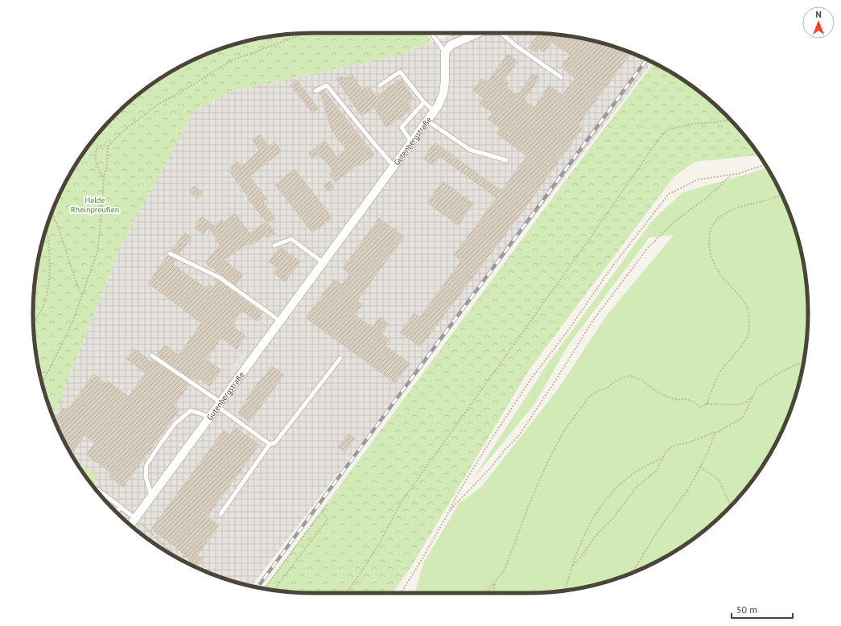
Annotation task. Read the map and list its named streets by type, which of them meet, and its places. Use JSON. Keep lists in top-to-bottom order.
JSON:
{
  "streets": {
    "street": ["Gutenbergstraße"]
  },
  "parks": ["Halde Rheinpreußen"],
  "scale_bar": "50 m",
  "north": "top"
}
